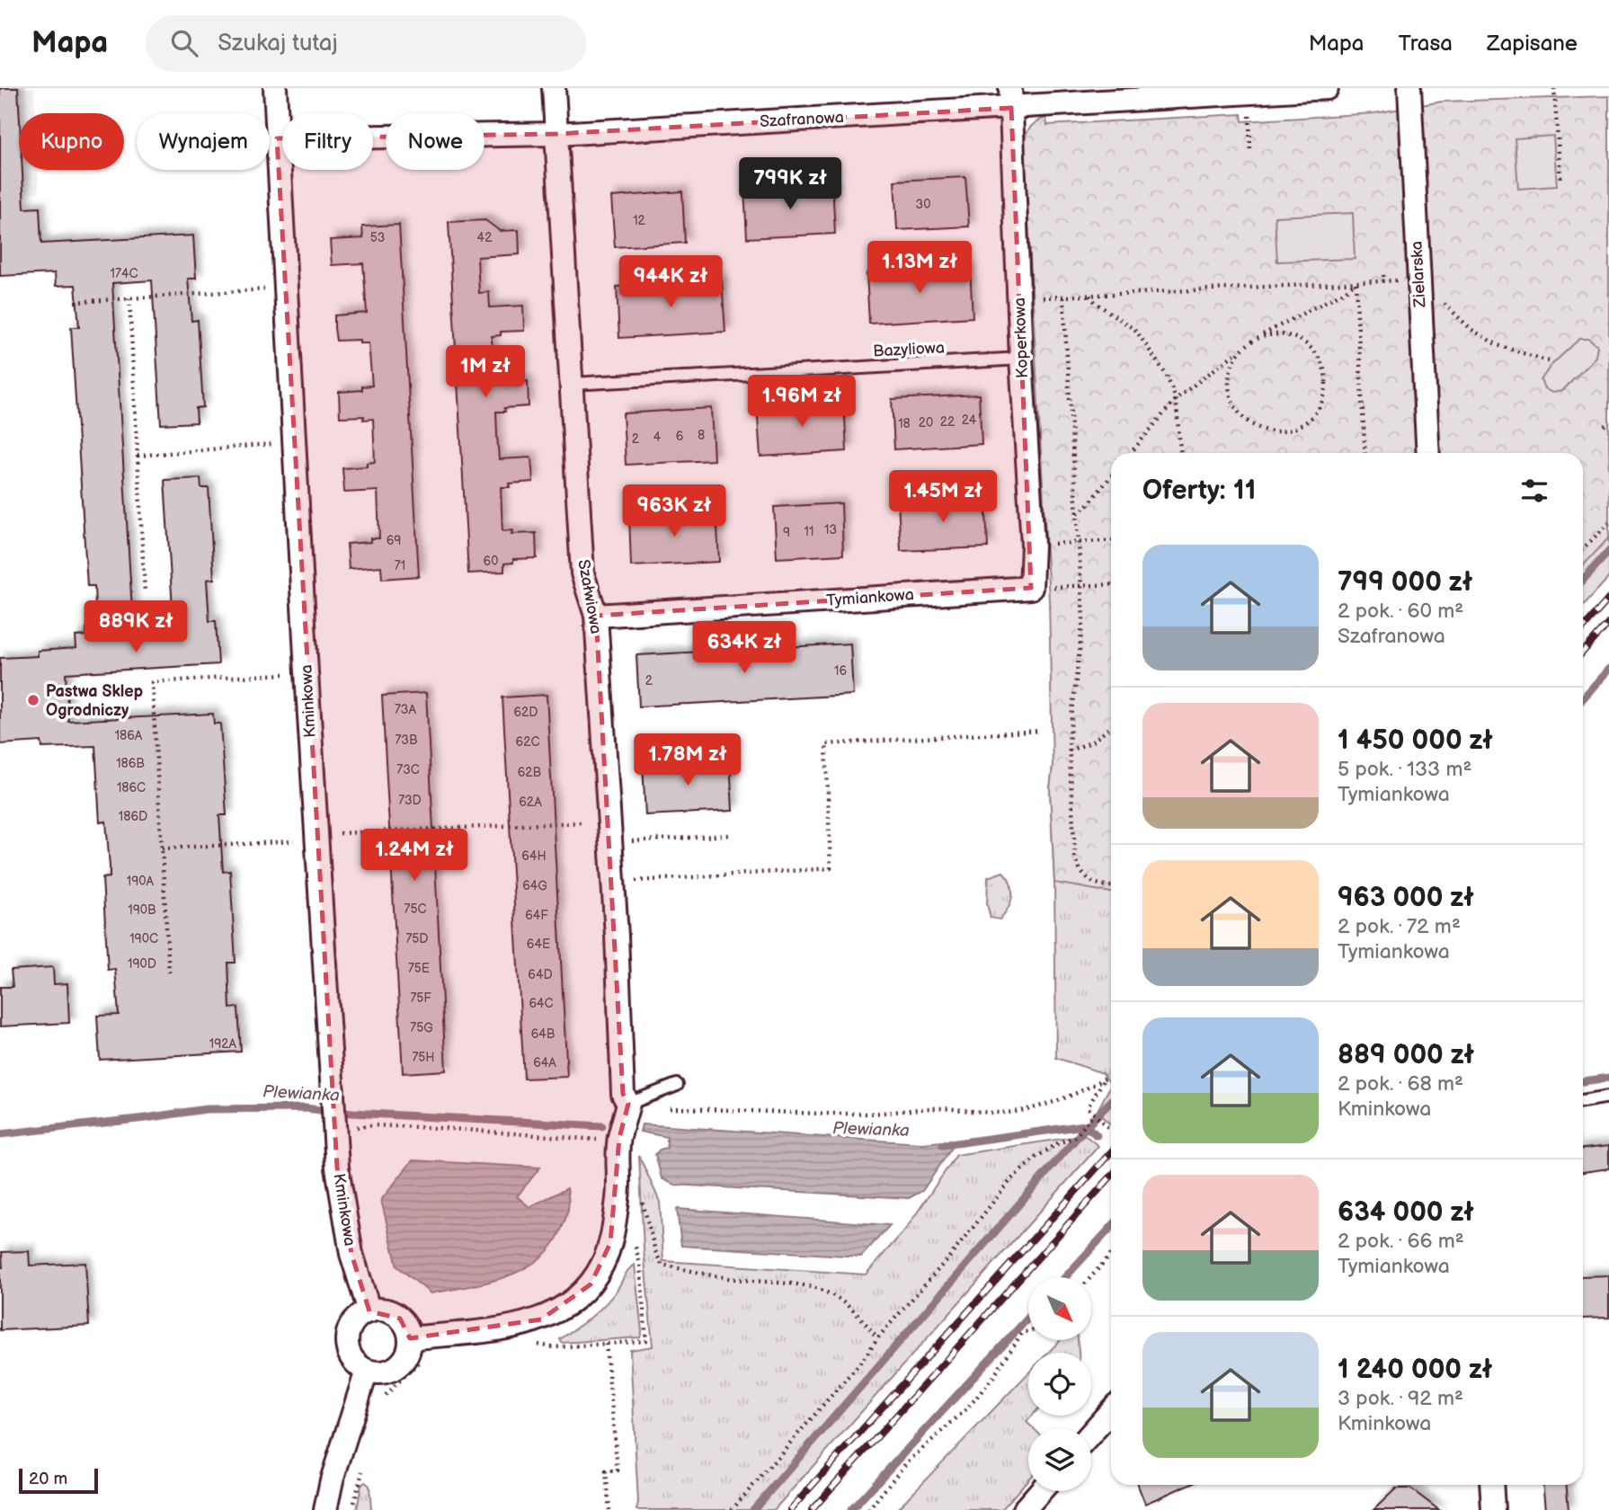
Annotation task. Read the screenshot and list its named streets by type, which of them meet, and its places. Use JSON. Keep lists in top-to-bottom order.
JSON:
{
  "streets": {
    "street": [
      "Szafranowa",
      "Zielarska",
      "Koperkowa",
      "Szałwiowa",
      "Tymiankowa",
      "Kminkowa"
    ],
    "lane": ["Bazyliowa"]
  },
  "crossings": [
    ["Szafranowa", "Koperkowa"],
    ["Szafranowa", "Szałwiowa"],
    ["Szafranowa", "Kminkowa"],
    ["Koperkowa", "Bazyliowa"],
    ["Koperkowa", "Tymiankowa"],
    ["Bazyliowa", "Szałwiowa"],
    ["Szałwiowa", "Tymiankowa"]
  ],
  "water": ["Plewianka"],
  "places": ["Pastwa Sklep Ogrodniczy"],
  "house_numbers": [
    "30",
    "12",
    "53",
    "42",
    "174C",
    "24",
    "22",
    "20",
    "18",
    "8",
    "6",
    "4",
    "2",
    "13",
    "11",
    "9",
    "69",
    "60",
    "71",
    "16",
    "2",
    "73A",
    "62D",
    "186A",
    "73B",
    "62C",
    "186B",
    "73C",
    "62B",
    "186C",
    "73D",
    "62A",
    "186D",
    "64H",
    "190A",
    "64G",
    "75C",
    "190B",
    "64F",
    "190C",
    "75D",
    "64E",
    "190D",
    "75E",
    "64D",
    "75F",
    "64C",
    "75G",
    "64B",
    "192A",
    "75H",
    "64A"
  ],
  "scale_bar": "20 m",
  "north": "bottom right",
  "page": {
    "header": "Mapa",
    "search": "Szukaj tutaj",
    "nav": ["Mapa", "Trasa", "Zapisane"],
    "chip": [
      "Kupno",
      "Wynajem",
      "Filtry",
      "Nowe"
    ],
    "price": [
      "799K zł",
      "1.13M zł",
      "944K zł",
      "1M zł",
      "1.96M zł",
      "1.45M zł",
      "963K zł",
      "889K zł",
      "634K zł",
      "1.78M zł",
      "1.24M zł"
    ],
    "heading": "Oferty: 11",
    "list": [
      {
        "name": "799 000 zł",
        "note": "2 pok. · 60 m² · Szafranowa"
      },
      {
        "name": "1 450 000 zł",
        "note": "5 pok. · 133 m² · Tymiankowa"
      },
      {
        "name": "963 000 zł",
        "note": "2 pok. · 72 m² · Tymiankowa"
      },
      {
        "name": "889 000 zł",
        "note": "2 pok. · 68 m² · Kminkowa"
      },
      {
        "name": "634 000 zł",
        "note": "2 pok. · 66 m² · Tymiankowa"
      },
      {
        "name": "1 240 000 zł",
        "note": "3 pok. · 92 m² · Kminkowa"
      }
    ],
    "scale": "20 m"
  }
}
